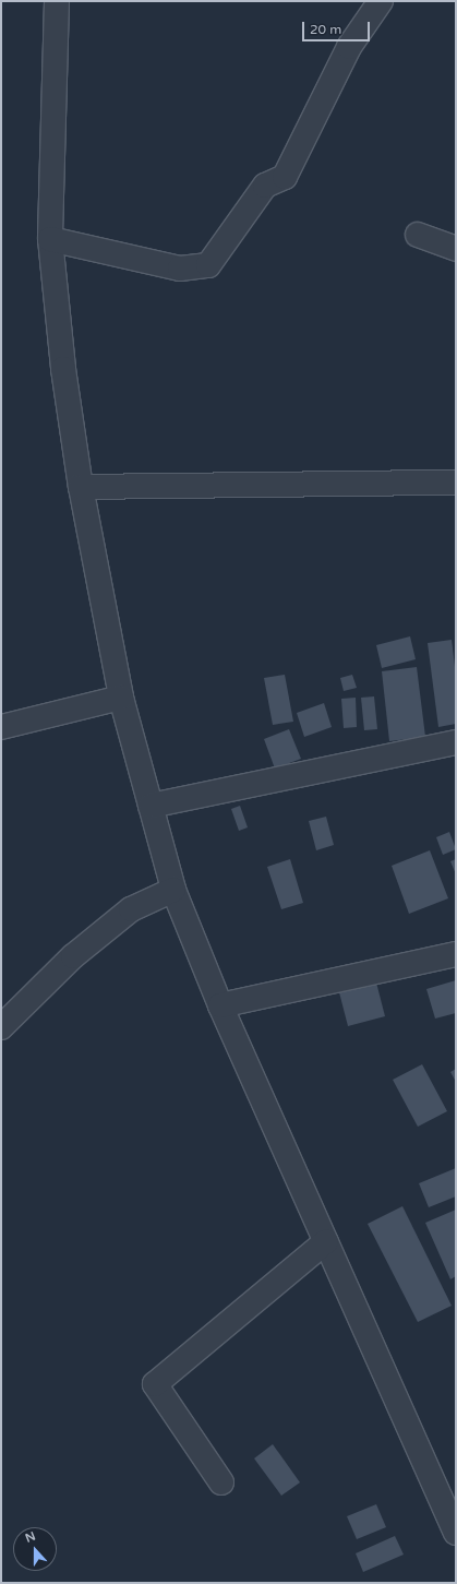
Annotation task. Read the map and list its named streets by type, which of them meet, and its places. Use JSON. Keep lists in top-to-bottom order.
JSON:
{
  "scale_bar": "20 m",
  "north": "top"
}
